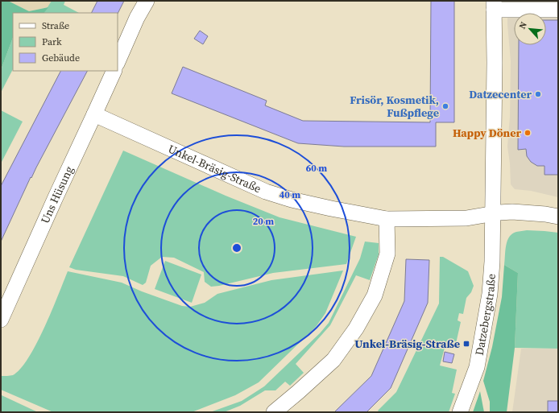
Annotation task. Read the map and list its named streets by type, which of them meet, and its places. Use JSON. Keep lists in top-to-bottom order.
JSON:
{
  "streets": {
    "street": ["Unkel-Bräsig-Straße", "Uns Hüsung", "Datzebergstraße"]
  },
  "crossings": [
    ["Unkel-Bräsig-Straße", "Uns Hüsung"],
    ["Unkel-Bräsig-Straße", "Datzebergstraße"]
  ],
  "places": {
    "other": ["Datzecenter", "Frisör, Kosmetik, Fußpflege", "Happy Döner"],
    "transit": ["Unkel-Bräsig-Straße"]
  },
  "legend": ["Straße", "Park", "Gebäude"],
  "north": "top left",
  "rings": ["60 m", "40 m", "20 m"]
}
